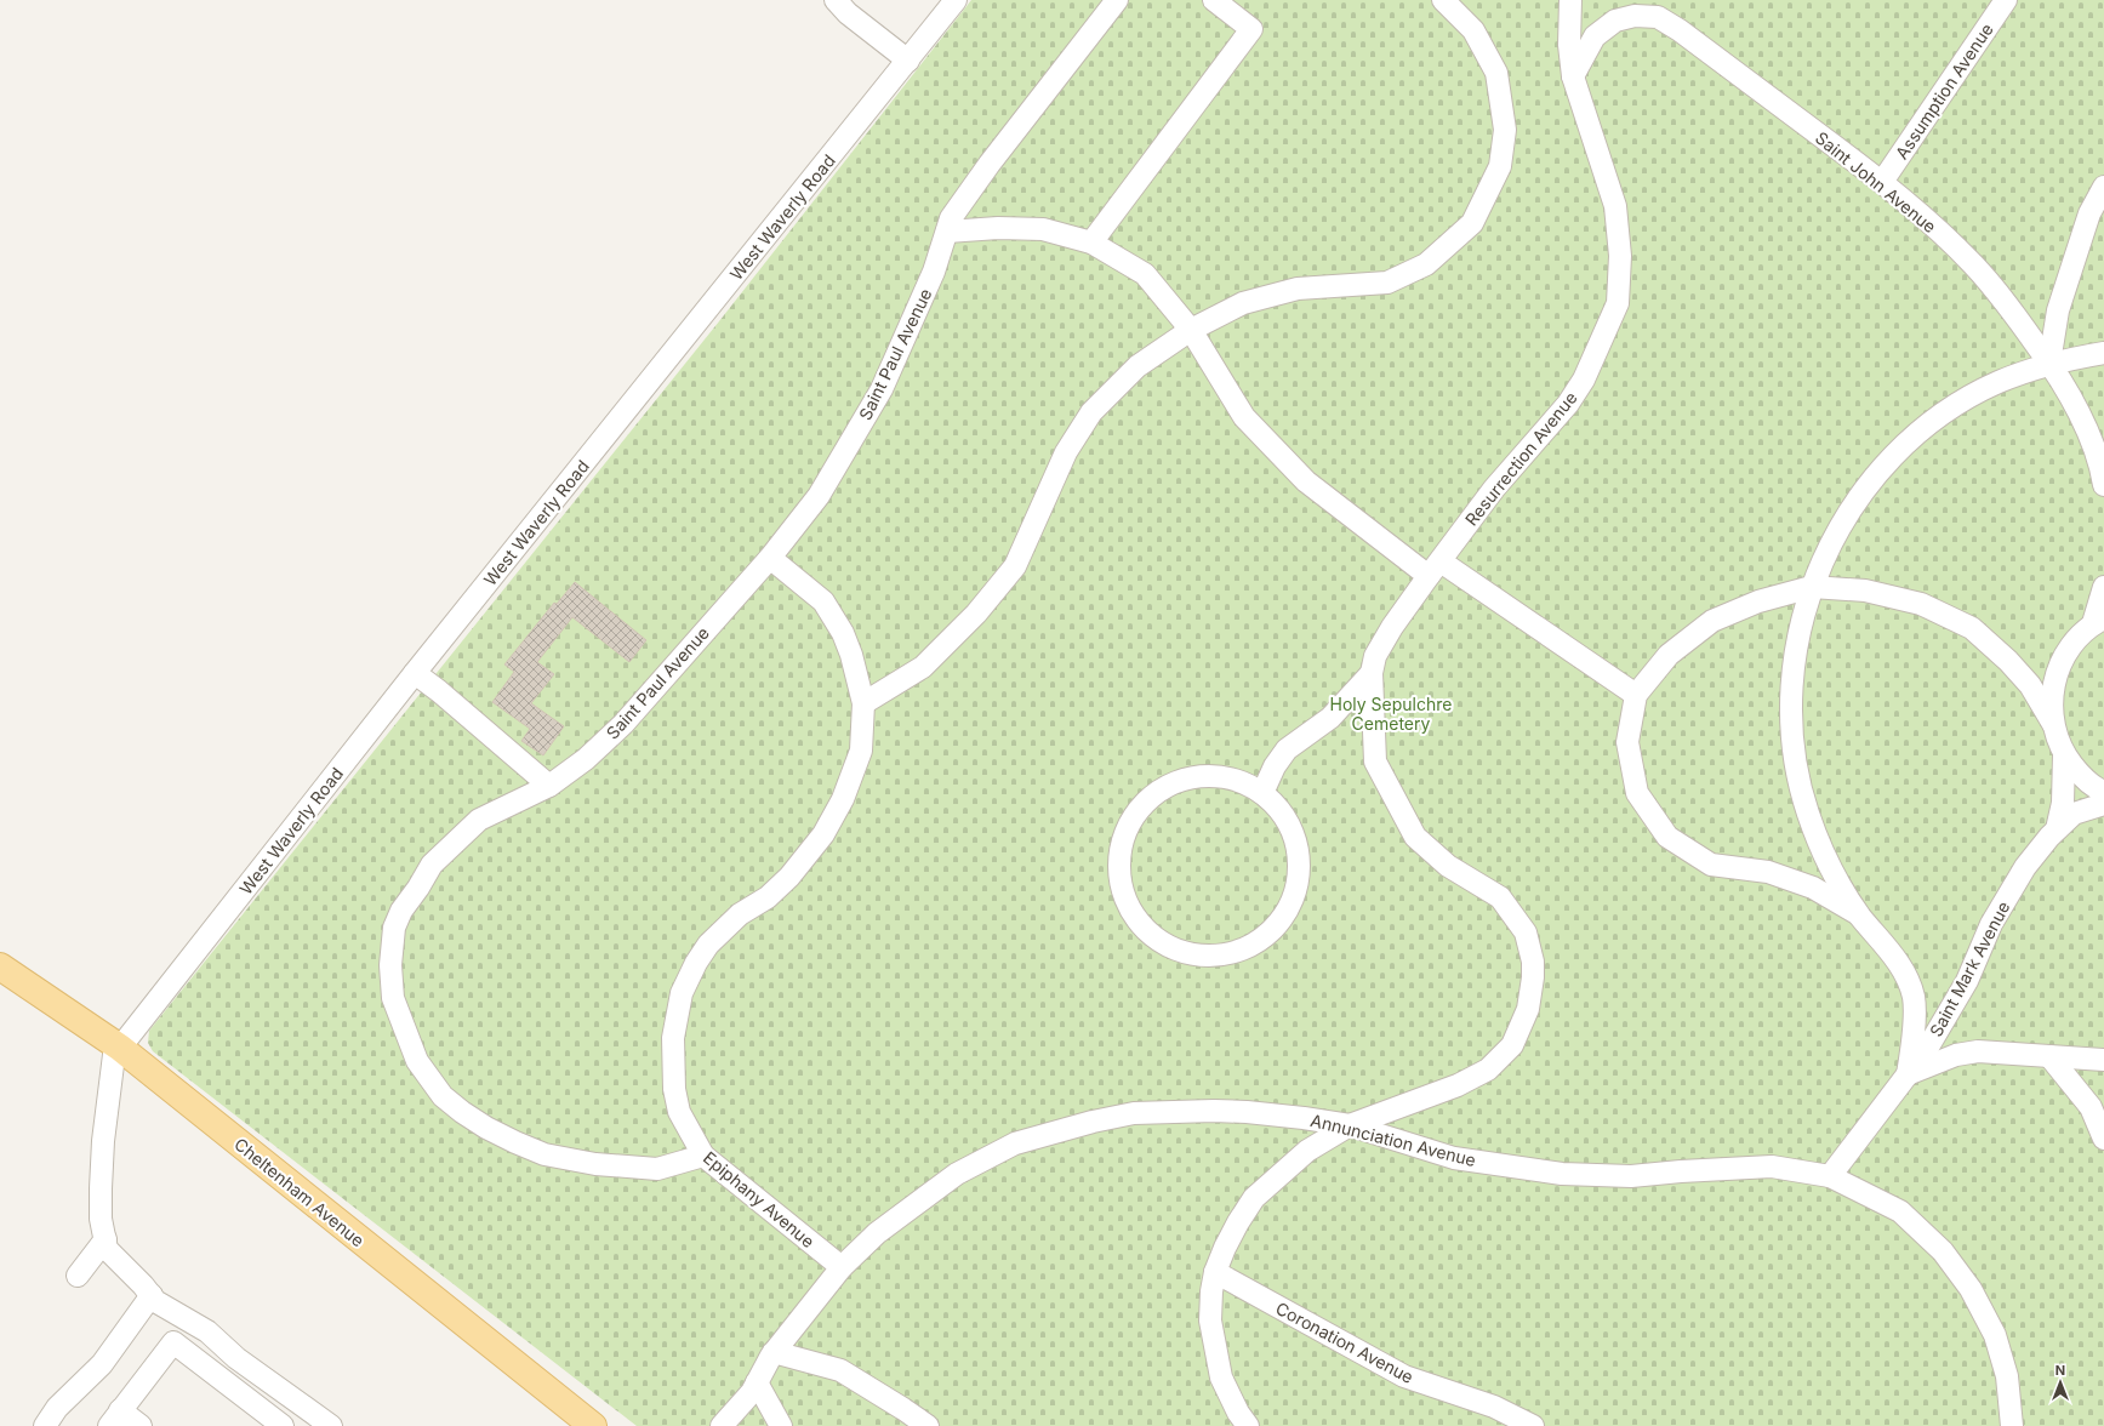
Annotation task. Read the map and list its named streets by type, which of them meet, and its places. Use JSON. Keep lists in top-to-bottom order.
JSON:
{
  "streets": {
    "main road": ["Cheltenham Avenue"],
    "street": [
      "Assumption Avenue",
      "Saint John Avenue",
      "West Waverly Road",
      "Saint Paul Avenue",
      "Resurrection Avenue",
      "Saint Mark Avenue",
      "Annunciation Avenue",
      "Epiphany Avenue",
      "Coronation Avenue"
    ]
  },
  "crossings": [
    ["Assumption Avenue", "Saint John Avenue"],
    ["Saint John Avenue", "Resurrection Avenue"],
    ["West Waverly Road", "Cheltenham Avenue"],
    ["Saint Paul Avenue", "Epiphany Avenue"],
    ["Saint Mark Avenue", "Annunciation Avenue"],
    ["Annunciation Avenue", "Epiphany Avenue"]
  ],
  "parks": ["Holy Sepulchre Cemetery"],
  "north": "top"
}
